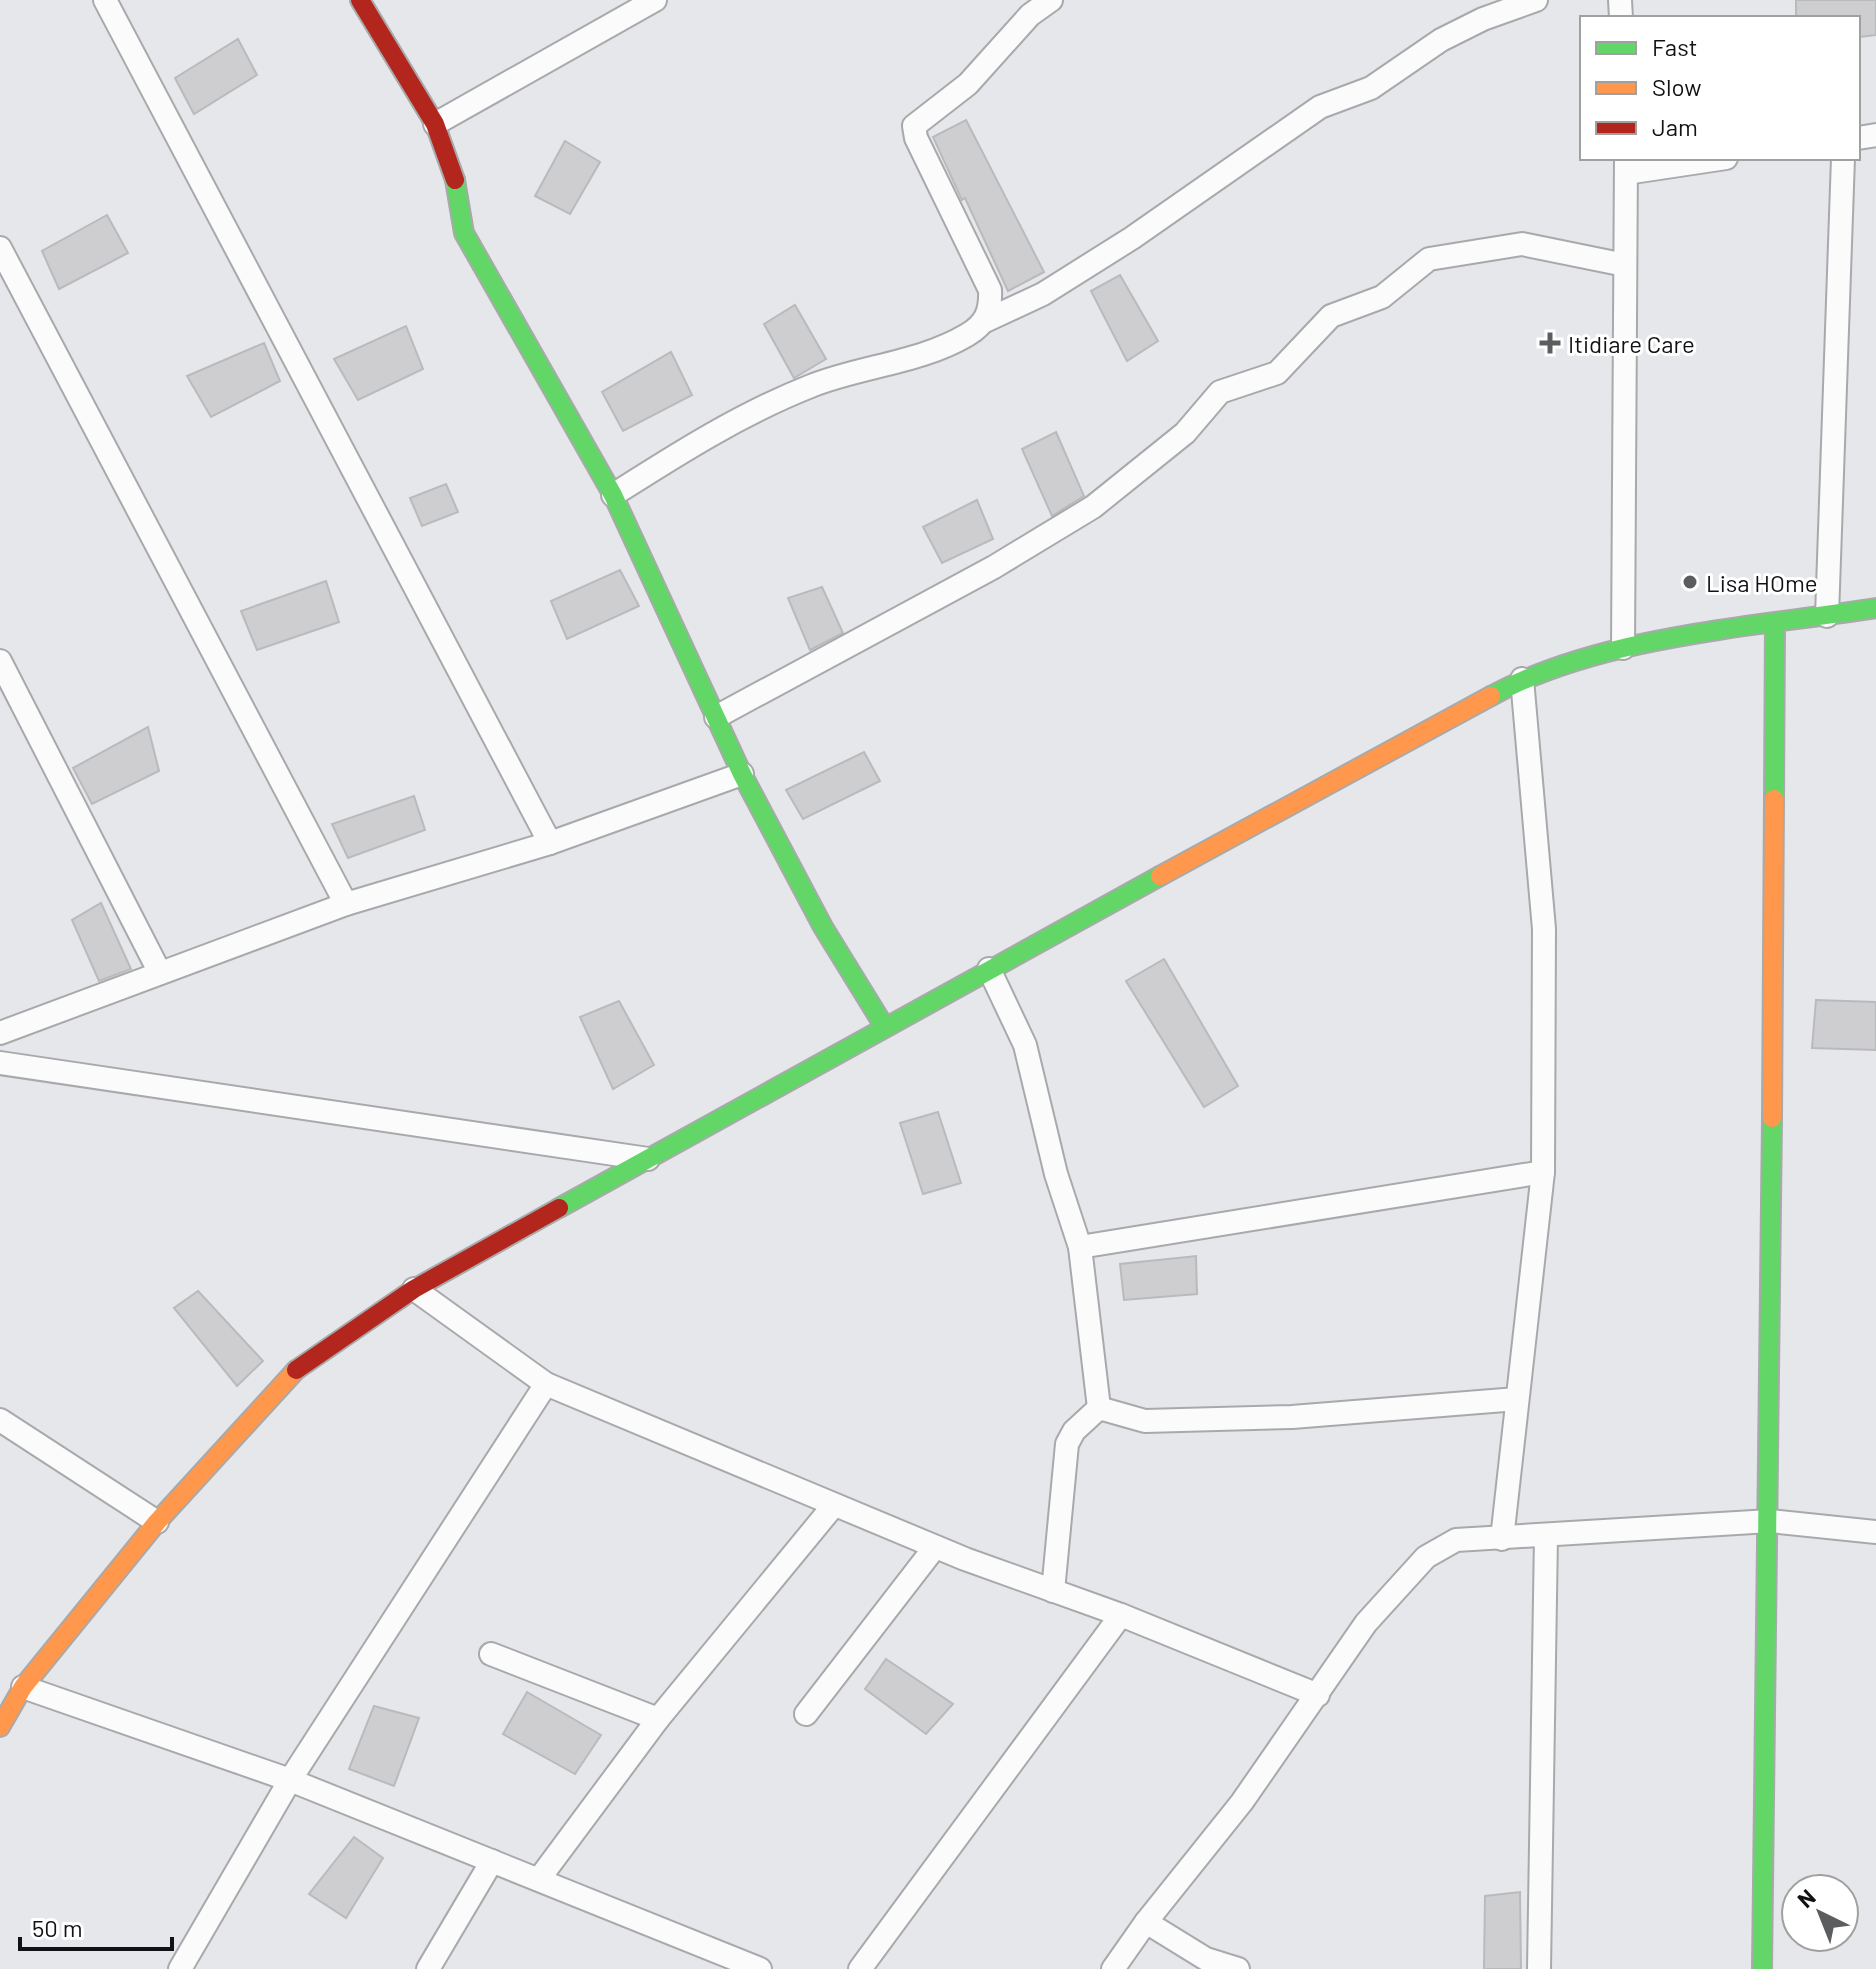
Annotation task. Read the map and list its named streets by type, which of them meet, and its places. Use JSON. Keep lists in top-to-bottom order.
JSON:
{
  "places": {
    "health": ["Itidiare Care"],
    "other": ["Lisa HOme"]
  },
  "legend": ["Fast", "Slow", "Jam"],
  "scale_bar": "50 m",
  "north": "top left"
}
